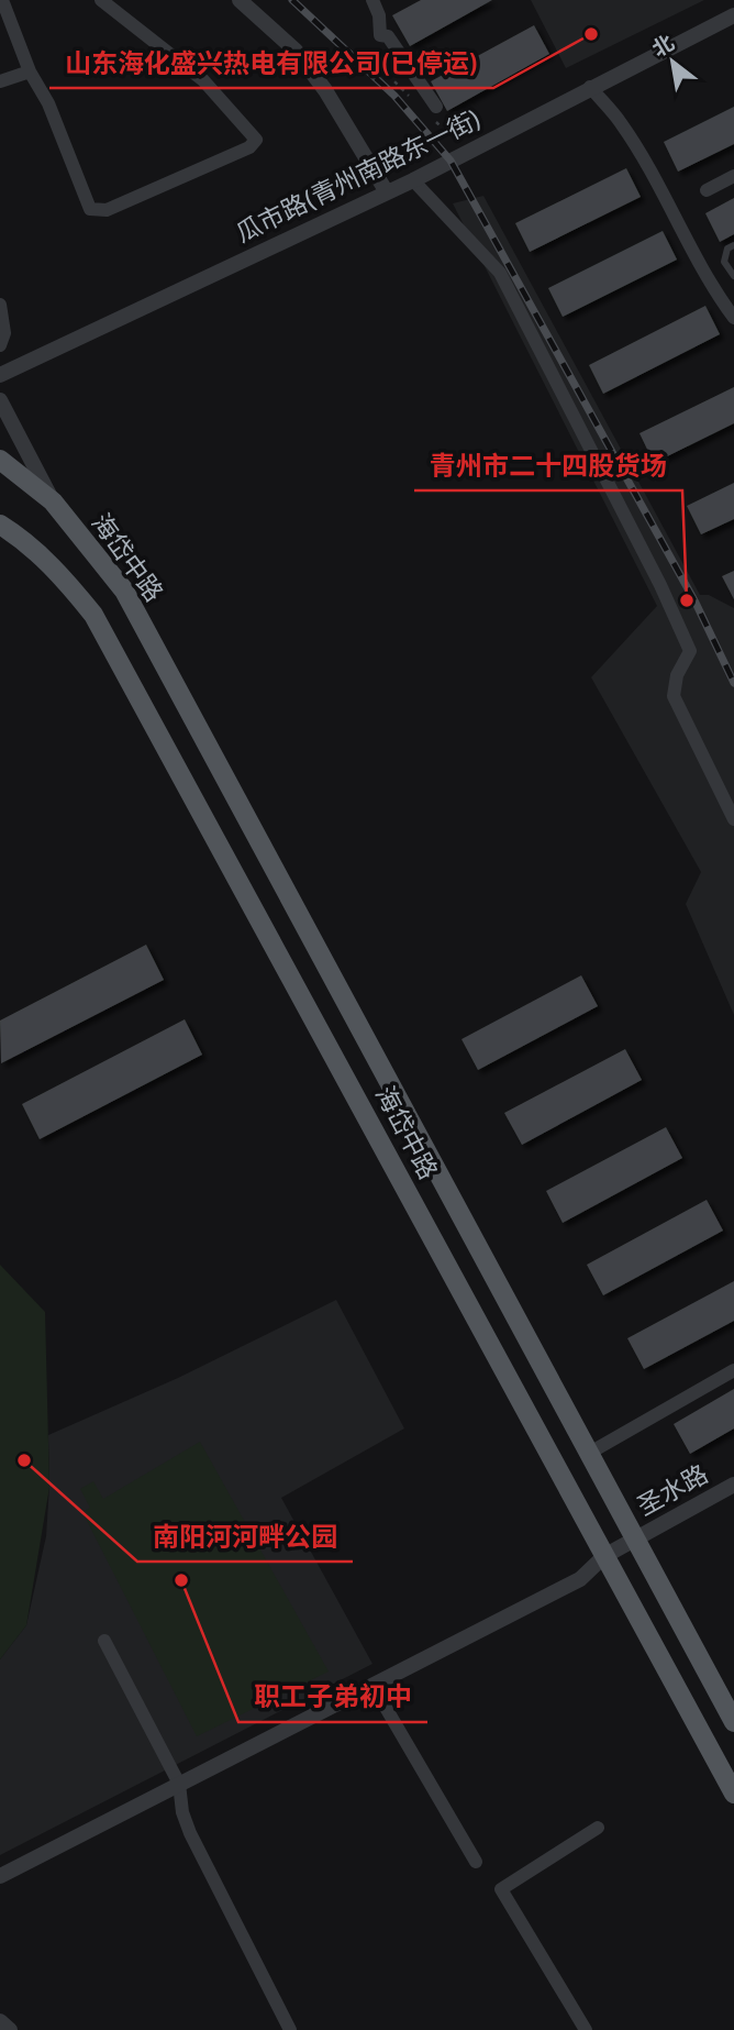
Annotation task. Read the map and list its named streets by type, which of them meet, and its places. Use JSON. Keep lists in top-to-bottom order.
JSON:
{
  "streets": {
    "main road": ["海岱中路"],
    "street": ["瓜市路(青州南路东一街)", "圣水路"]
  },
  "crossings": [
    ["海岱中路", "圣水路"]
  ],
  "places": [
    "山东海化盛兴热电有限公司(已停运)",
    "青州市二十四股货场",
    "南阳河河畔公园",
    "职工子弟初中"
  ],
  "north": "top left"
}
